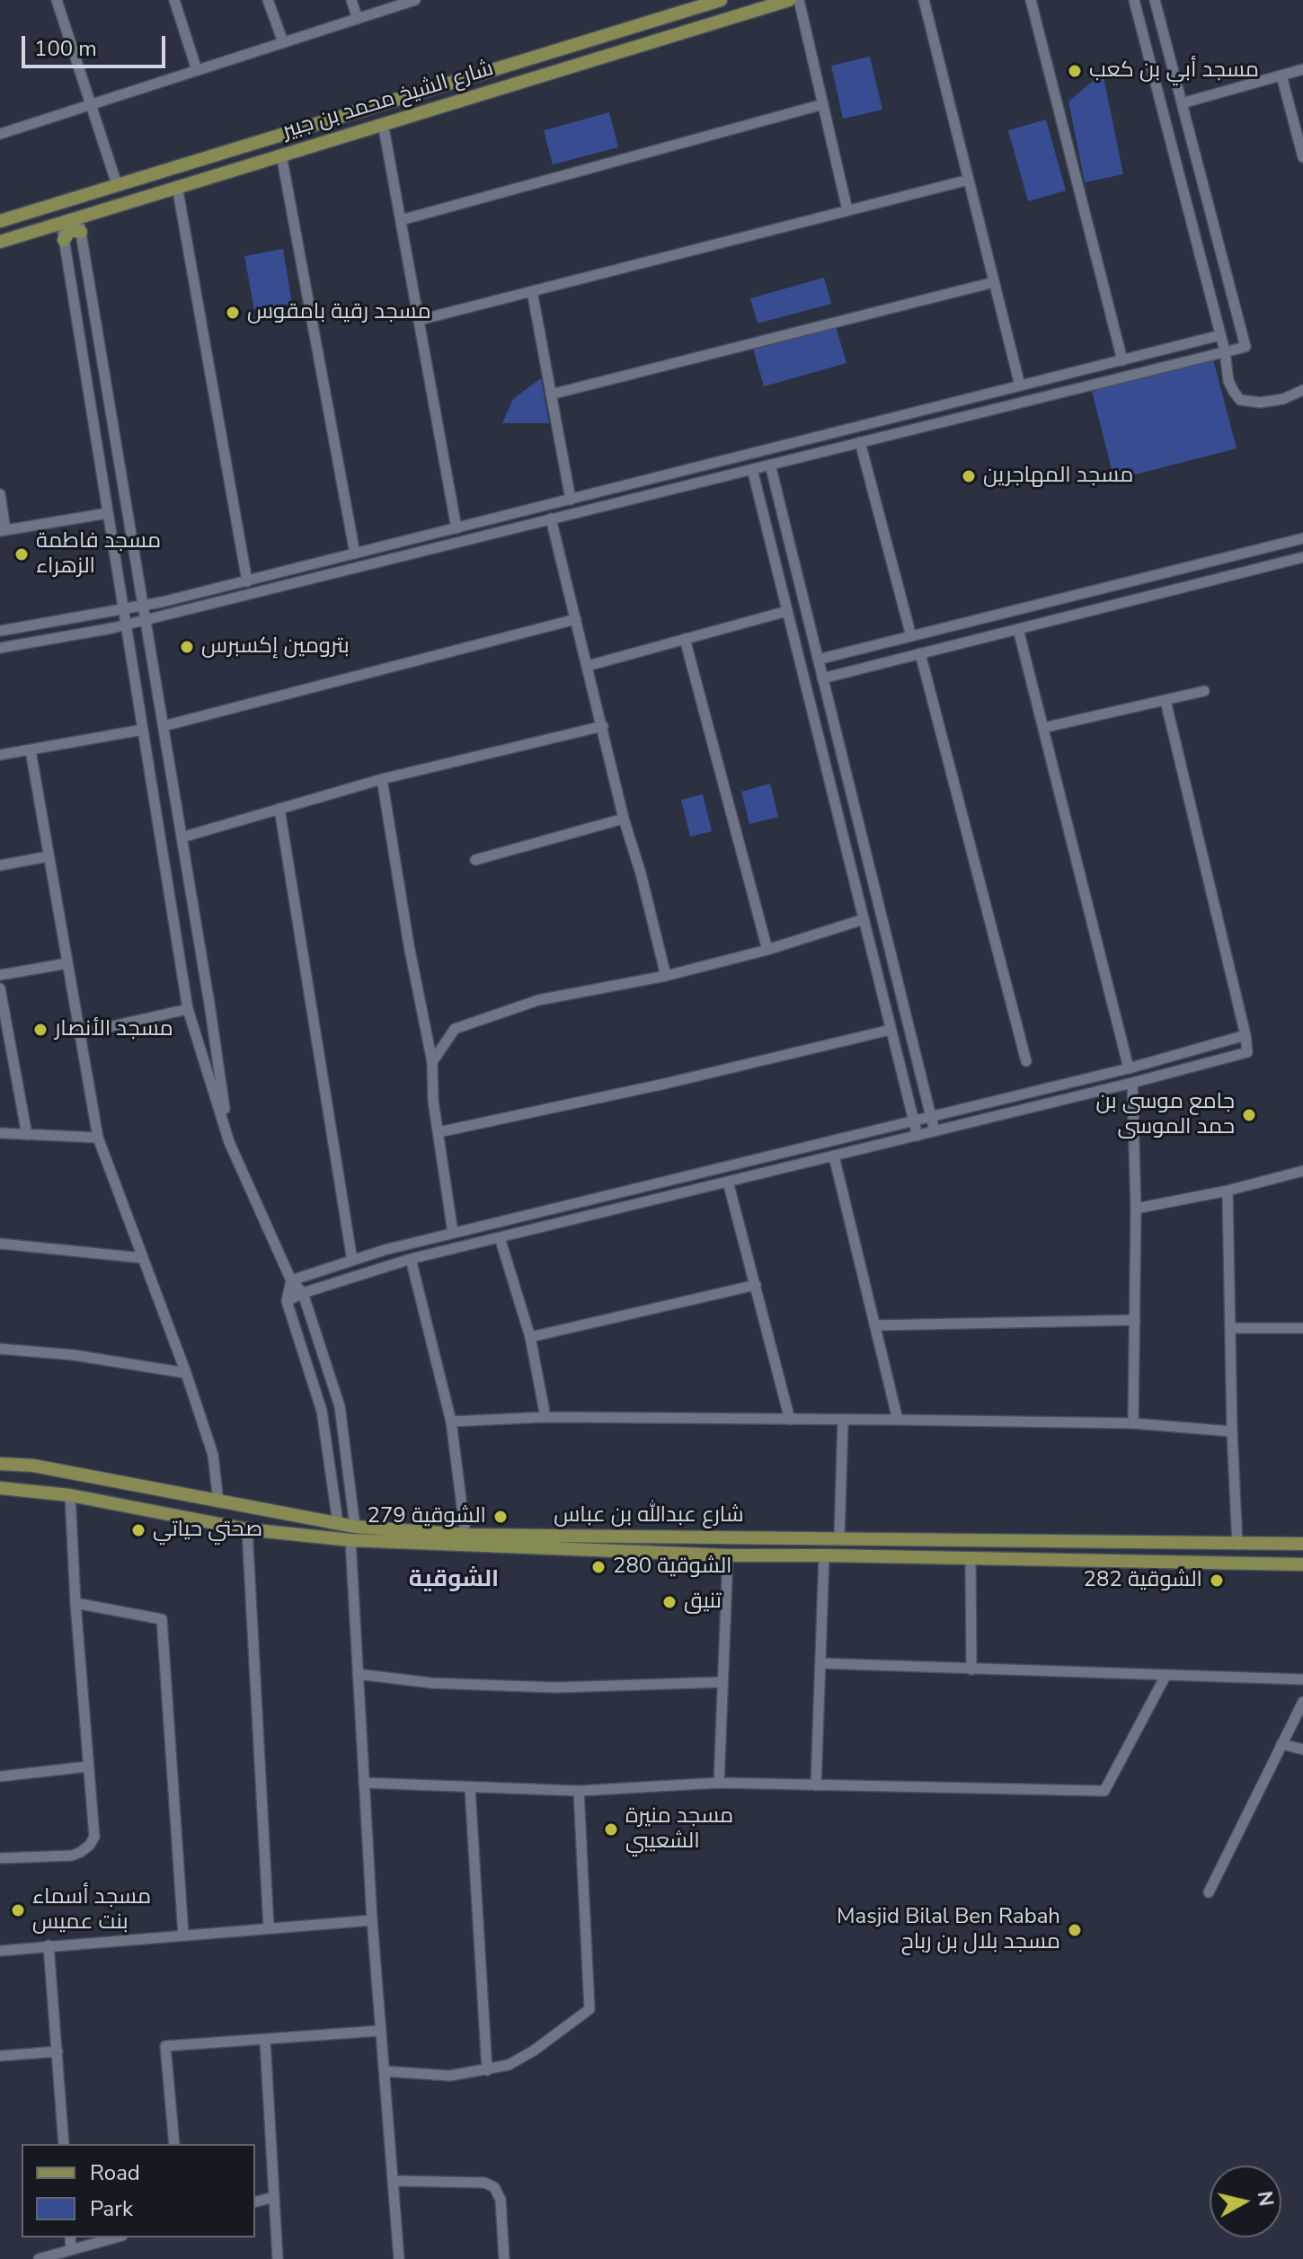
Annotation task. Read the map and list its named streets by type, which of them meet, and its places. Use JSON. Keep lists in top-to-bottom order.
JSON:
{
  "streets": {
    "main road": ["شارع الشيخ محمد بن جبير", "شارع عبدالله بن عباس"]
  },
  "districts": ["الشوقية"],
  "places": [
    "مسجد أبي بن كعب",
    "مسجد رقية بامقوس",
    "مسجد المهاجرين",
    "مسجد فاطمة الزهراء",
    "بترومين إكسبرس",
    "مسجد الأنصار",
    "جامع موسى بن حمد الموسى",
    "الشوقية 279",
    "صحتي حياتي",
    "الشوقية 280",
    "الشوقية 282",
    "تنيق",
    "مسجد منيرة الشعيبي",
    "مسجد أسماء بنت عميس",
    "Masjid Bilal Ben Rabah مسجد بلال بن رباح"
  ],
  "legend": ["Road", "Park"],
  "scale_bar": "100 m",
  "north": "right"
}
